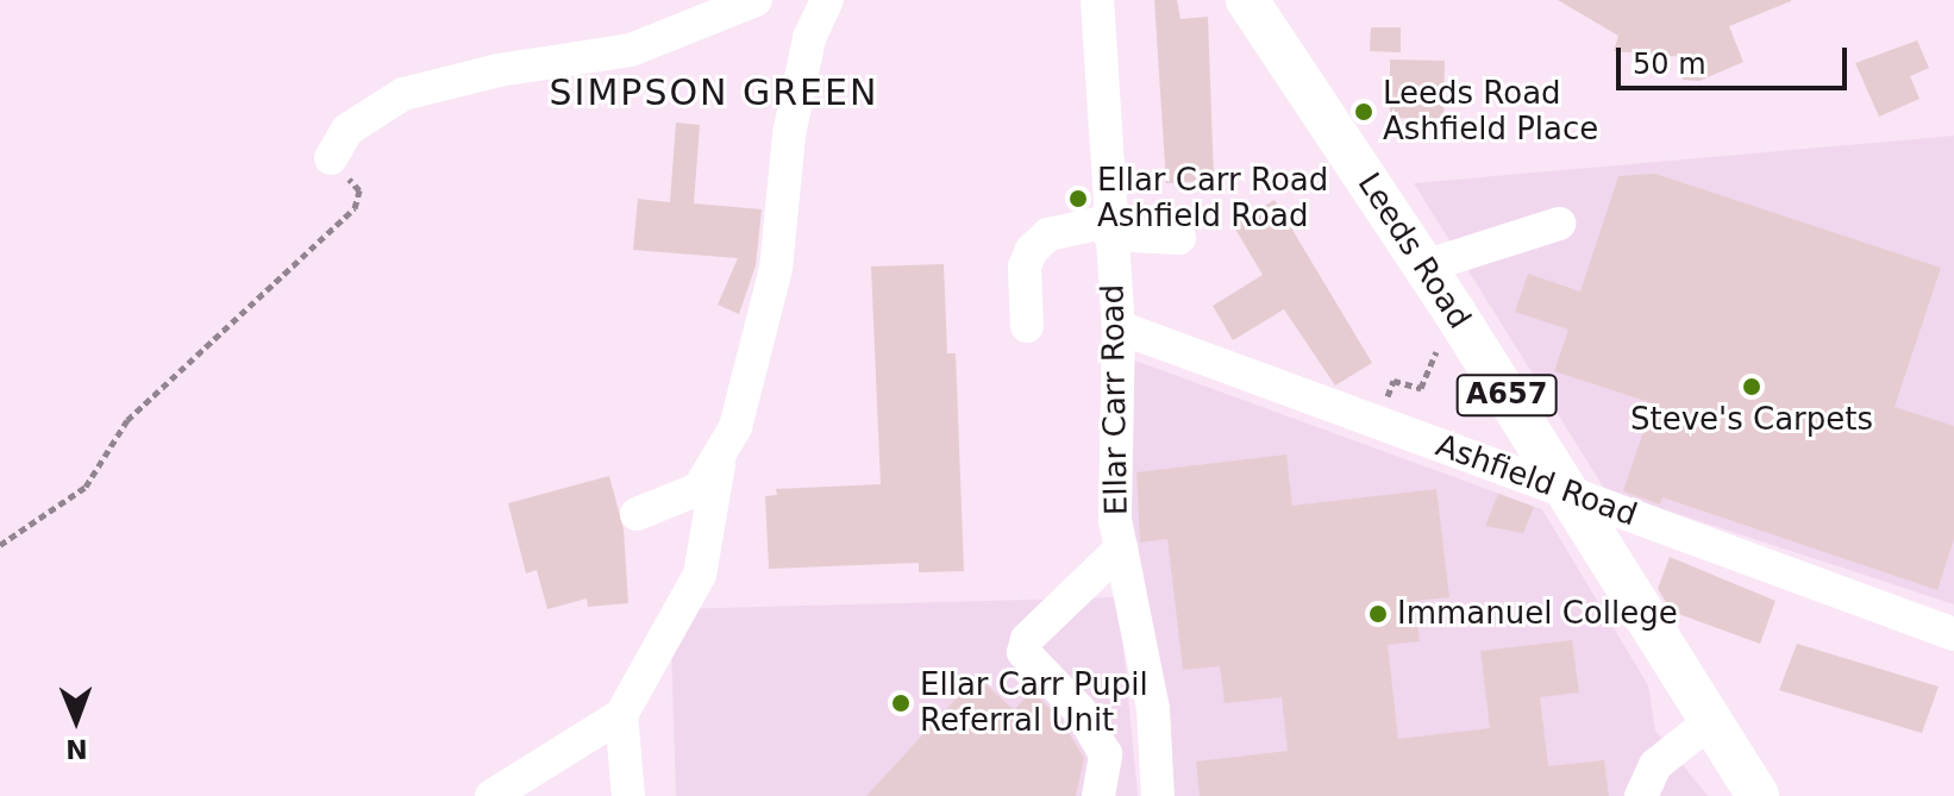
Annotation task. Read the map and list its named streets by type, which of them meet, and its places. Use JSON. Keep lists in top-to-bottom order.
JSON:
{
  "streets": {
    "main road": ["Leeds Road", "A657"],
    "street": ["Ellar Carr Road", "Ashfield Road"]
  },
  "crossings": [
    ["Leeds Road", "Ashfield Road"],
    ["Ellar Carr Road", "Ashfield Road"]
  ],
  "districts": ["SIMPSON GREEN"],
  "places": [
    "Leeds Road Ashfield Place",
    "Ellar Carr Road Ashfield Road",
    "Steve's Carpets",
    "Immanuel College",
    "Ellar Carr Pupil Referral Unit"
  ],
  "scale_bar": "50 m",
  "north": "bottom"
}
